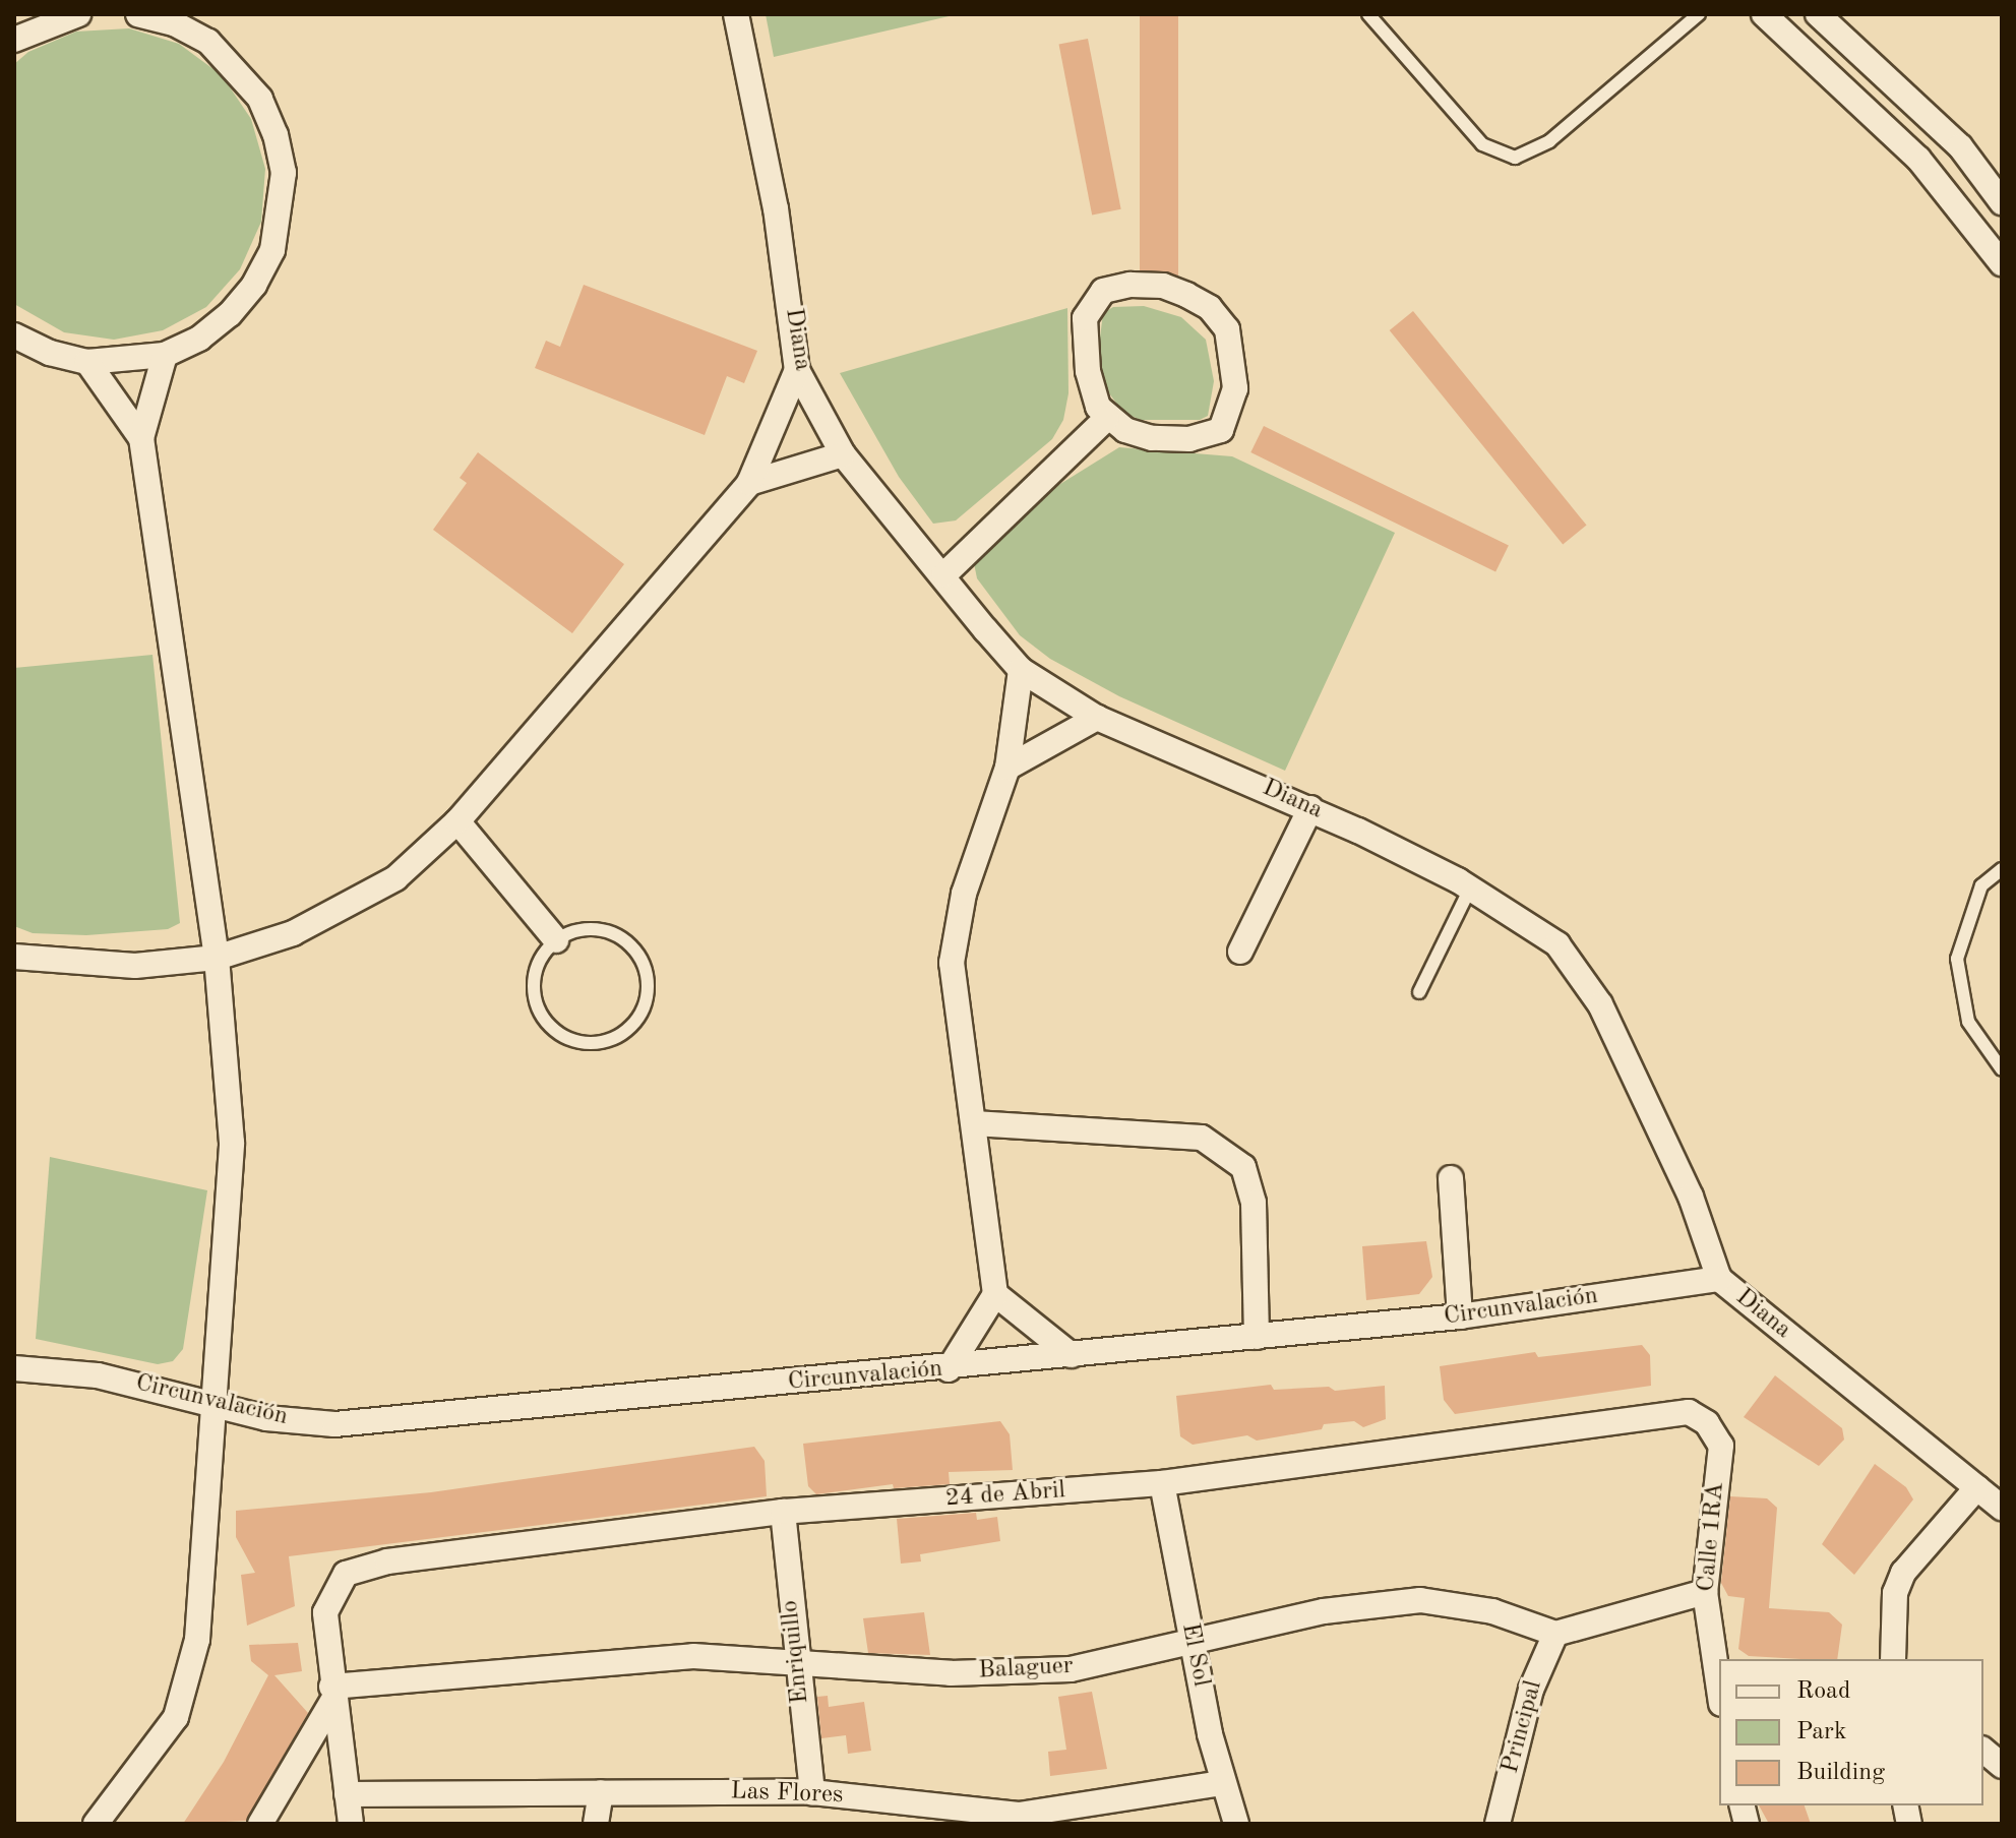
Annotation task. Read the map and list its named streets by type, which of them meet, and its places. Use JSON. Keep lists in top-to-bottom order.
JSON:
{
  "streets": {
    "street": [
      "Diana",
      "Circunvalación",
      "24 de Abril",
      "Calle 1RA",
      "Enriquillo",
      "El Sol",
      "Balaguer",
      "Principal",
      "Las Flores"
    ]
  },
  "crossings": [
    ["Diana", "Circunvalación"],
    ["24 de Abril", "Calle 1RA"],
    ["24 de Abril", "Enriquillo"],
    ["24 de Abril", "El Sol"],
    ["24 de Abril", "Balaguer"],
    ["Enriquillo", "Balaguer"],
    ["Enriquillo", "Las Flores"],
    ["El Sol", "Balaguer"],
    ["El Sol", "Las Flores"],
    ["Balaguer", "Principal"]
  ],
  "legend": ["Road", "Park", "Building"]
}
